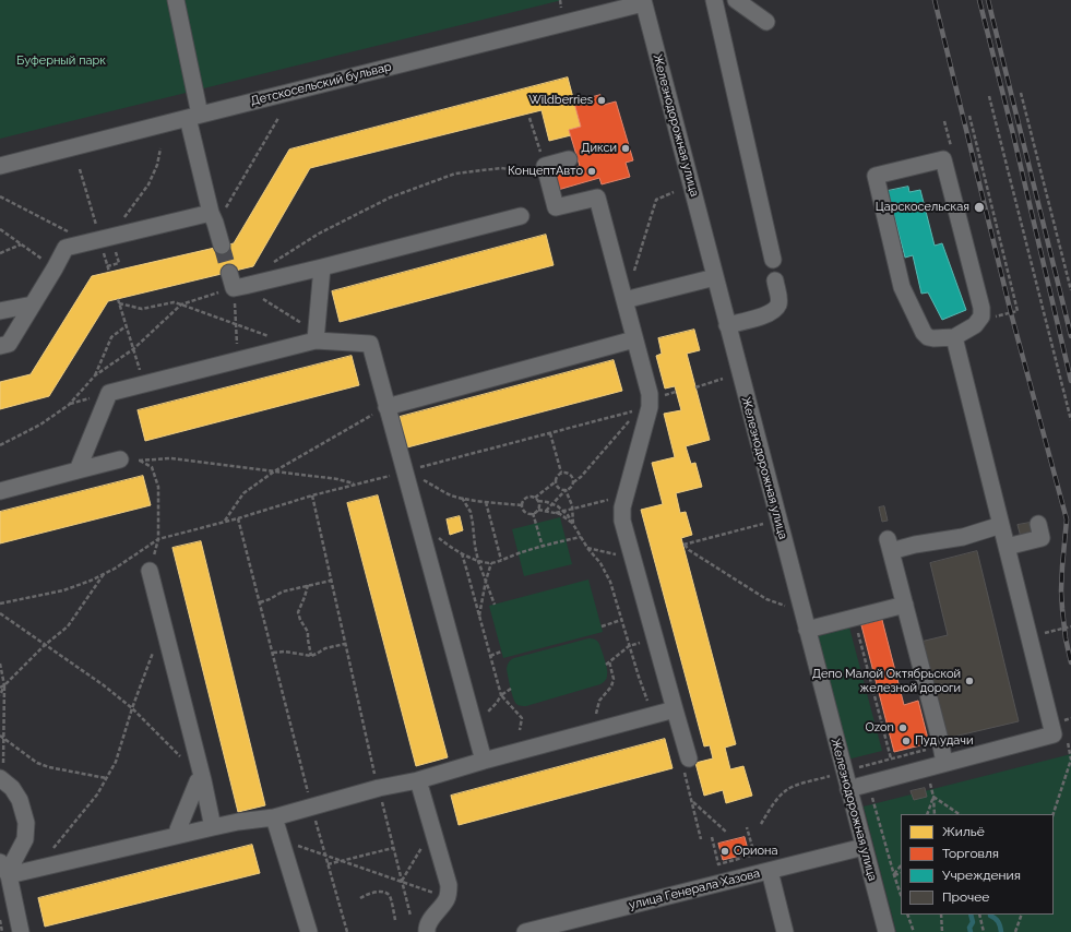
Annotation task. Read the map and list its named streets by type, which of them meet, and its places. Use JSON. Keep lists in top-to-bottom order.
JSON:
{
  "streets": {
    "street": ["Детскосельский бульвар", "Железнодорожная улица", "улица Генерала Хазова"]
  },
  "crossings": [
    ["Детскосельский бульвар", "Железнодорожная улица"],
    ["Железнодорожная улица", "улица Генерала Хазова"]
  ],
  "parks": ["Буферный парк"],
  "places": [
    "Wildberries",
    "Дикси",
    "КонцептАвто",
    "Царскосельская",
    "Депо Малой Октябрьской железной дороги",
    "Ozon",
    "Пуд удачи",
    "Ориона"
  ],
  "legend": [
    "Жильё",
    "Торговля",
    "Учреждения",
    "Прочее"
  ]
}
